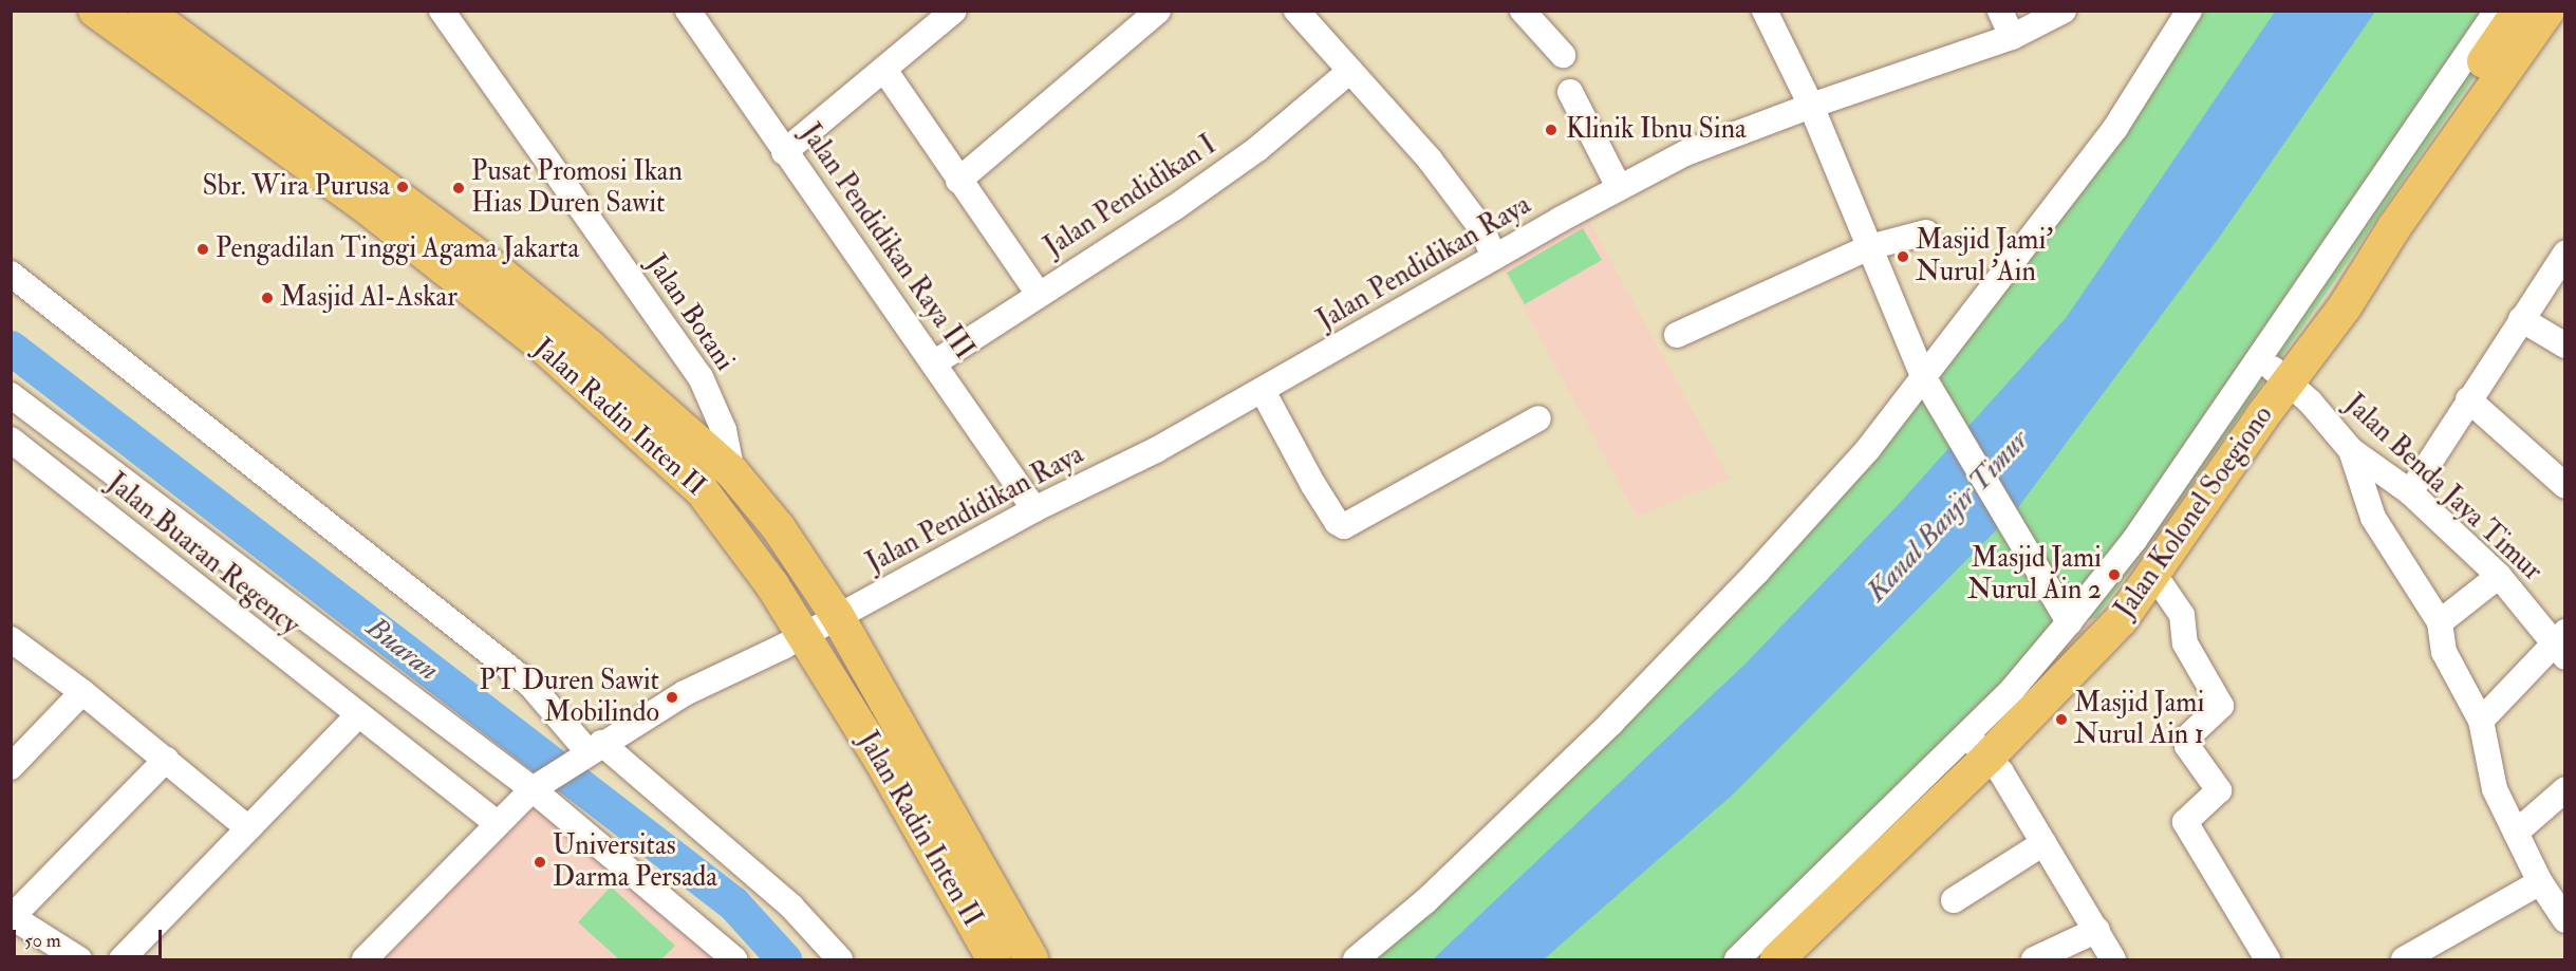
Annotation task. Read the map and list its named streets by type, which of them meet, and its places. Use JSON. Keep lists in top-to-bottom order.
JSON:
{
  "streets": {
    "main road": ["Jalan Radin Inten II", "Jalan Kolonel Soegiono"],
    "street": [
      "Jalan Pendidikan I",
      "Jalan Pendidikan Raya III",
      "Jalan Pendidikan Raya",
      "Jalan Botani",
      "Jalan Benda Jaya Timur",
      "Jalan Buaran Regency"
    ]
  },
  "crossings": [
    ["Jalan Pendidikan I", "Jalan Pendidikan Raya III"],
    ["Jalan Pendidikan Raya III", "Jalan Pendidikan Raya"],
    ["Jalan Pendidikan Raya", "Jalan Radin Inten II"],
    ["Jalan Pendidikan Raya", "Jalan Buaran Regency"],
    ["Jalan Botani", "Jalan Radin Inten II"],
    ["Jalan Benda Jaya Timur", "Jalan Kolonel Soegiono"]
  ],
  "water": ["Kanal Banjir Timur", "Buaran"],
  "places": [
    "Klinik Ibnu Sina",
    "Sbr. Wira Purusa",
    "Pusat Promosi Ikan Hias Duren Sawit",
    "Pengadilan Tinggi Agama Jakarta",
    "Masjid Jami' Nurul 'Ain",
    "Masjid Al-Askar",
    "Masjid Jami Nurul Ain 2",
    "PT Duren Sawit Mobilindo",
    "Masjid Jami Nurul Ain 1",
    "Universitas Darma Persada"
  ],
  "scale_bar": "50 m"
}
